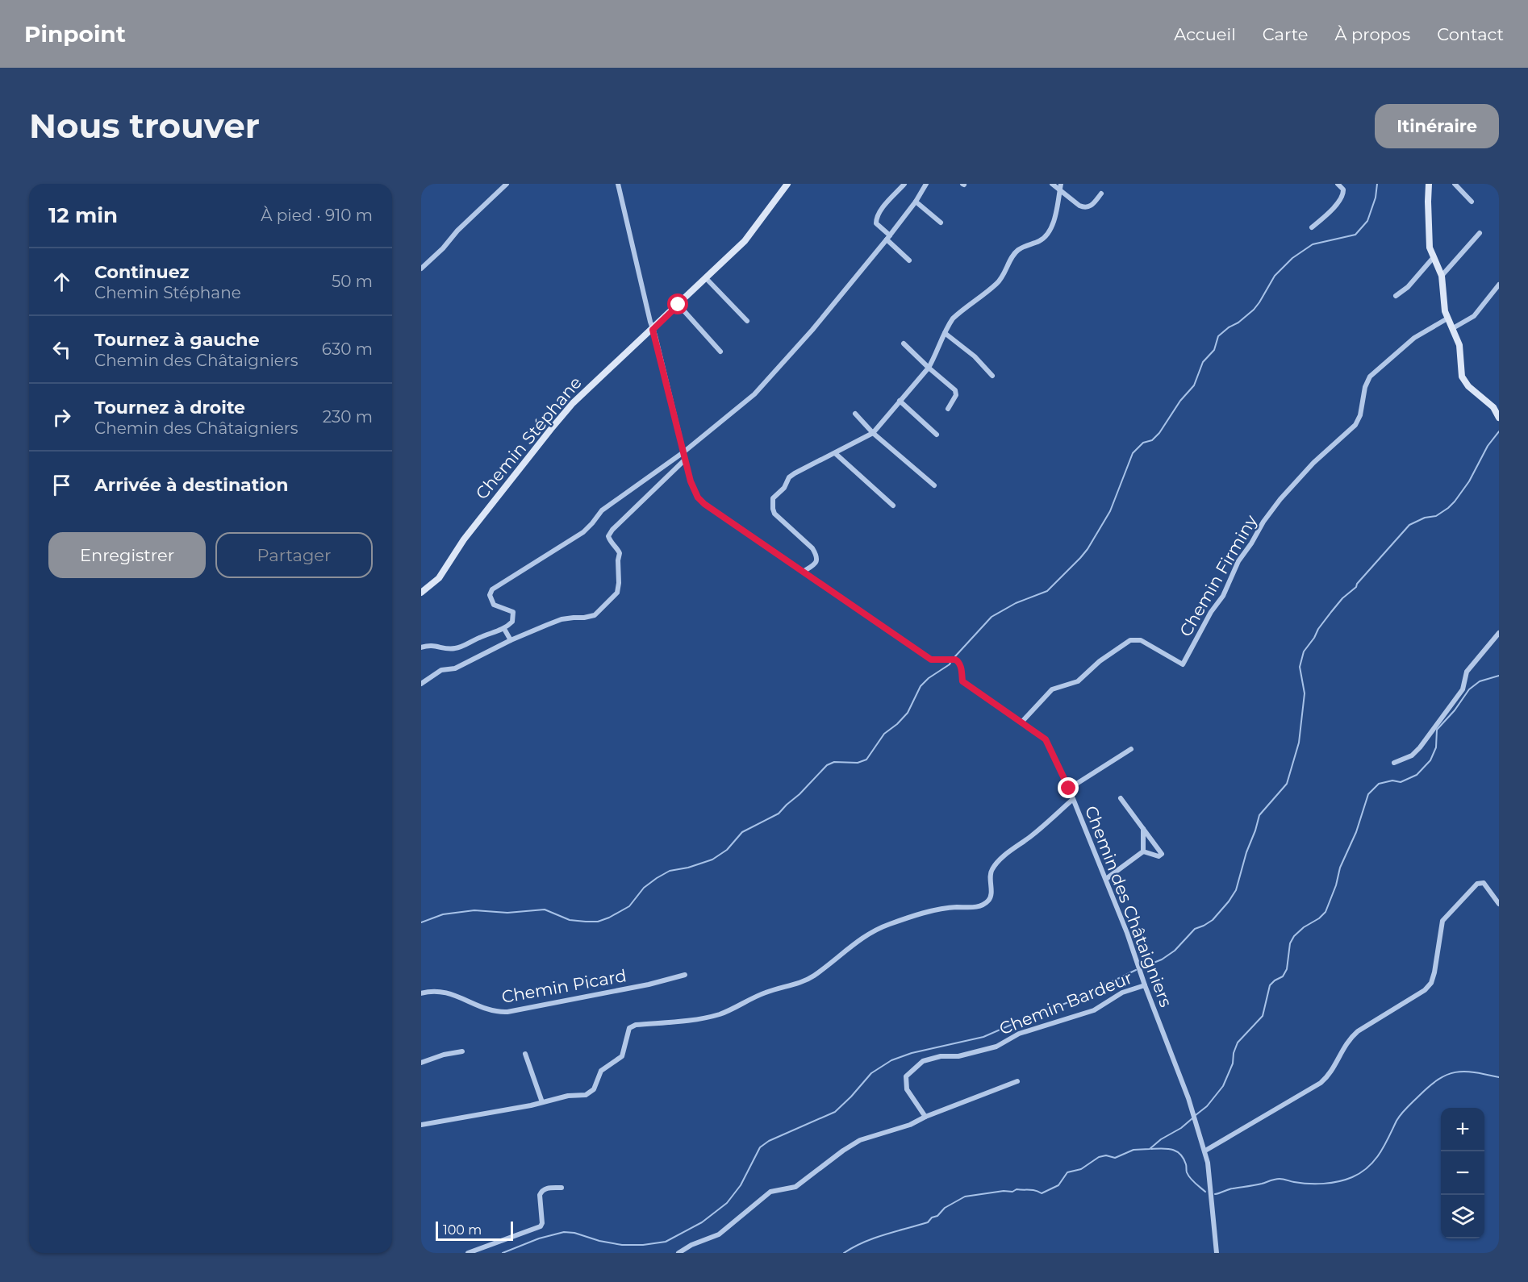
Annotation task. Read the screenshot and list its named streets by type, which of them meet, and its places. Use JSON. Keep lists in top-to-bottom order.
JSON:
{
  "streets": {
    "main road": ["Chemin Stéphane"],
    "street": [
      "Chemin Firminy",
      "Chemin des Châtaigniers",
      "Chemin Picard",
      "Chemin Bardeur"
    ]
  },
  "crossings": [
    ["Chemin Stéphane", "Chemin des Châtaigniers"],
    ["Chemin Firminy", "Chemin des Châtaigniers"],
    ["Chemin des Châtaigniers", "Chemin Bardeur"]
  ],
  "scale_bar": "100 m",
  "page": {
    "header": "Pinpoint",
    "nav": [
      "Accueil",
      "Carte",
      "À propos",
      "Contact"
    ],
    "buttons": [
      "Itinéraire",
      ["Enregistrer", "Partager"]
    ],
    "title": "Nous trouver",
    "heading": ["12 min", "À pied · 910 m"],
    "list": [
      ["Continuez", "Chemin Stéphane", "50 m"],
      ["Tournez à gauche", "Chemin des Châtaigniers", "630 m"],
      ["Tournez à droite", "Chemin des Châtaigniers", "230 m"],
      "Arrivée à destination"
    ],
    "map_buttons": ["+", "−"],
    "scale": "100 m"
  }
}
